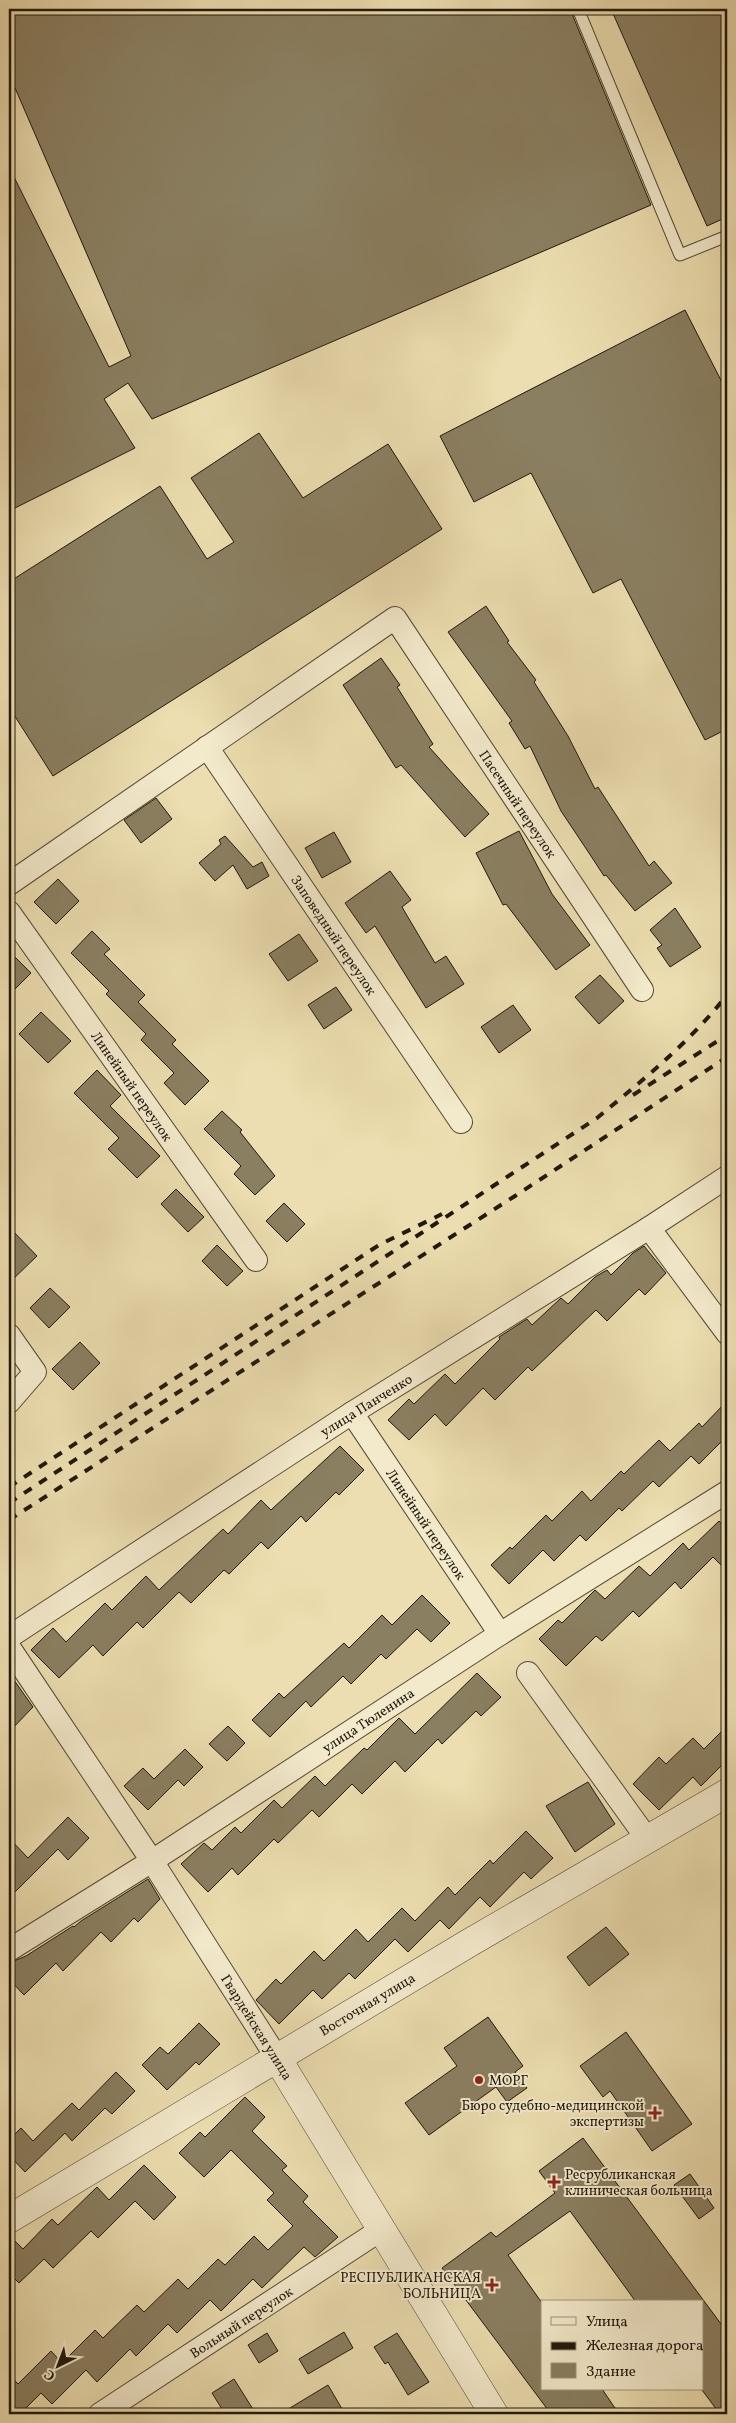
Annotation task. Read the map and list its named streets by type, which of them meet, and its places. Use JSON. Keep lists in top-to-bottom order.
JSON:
{
  "streets": {
    "street": [
      "Пасечный переулок",
      "Заповедный переулок",
      "Линейный переулок",
      "улица Панченко",
      "улица Тюленина",
      "Восточная улица",
      "Гвардейская улица",
      "Вольный переулок"
    ]
  },
  "crossings": [
    ["Пасечный переулок", "Заповедный переулок"],
    ["Линейный переулок", "улица Панченко"],
    ["Линейный переулок", "улица Тюленина"],
    ["улица Тюленина", "Гвардейская улица"],
    ["Восточная улица", "Гвардейская улица"],
    ["Гвардейская улица", "Вольный переулок"]
  ],
  "places": {
    "other": ["МОРГ"],
    "health": ["Бюро судебно-медицинской экспертизы", "Ресрубликанская клиническая больница", "РЕСПУБЛИКАНСКАЯ БОЛЬНИЦА"]
  },
  "legend": ["Улица", "Железная дорога", "Здание"],
  "north": "bottom left"
}
